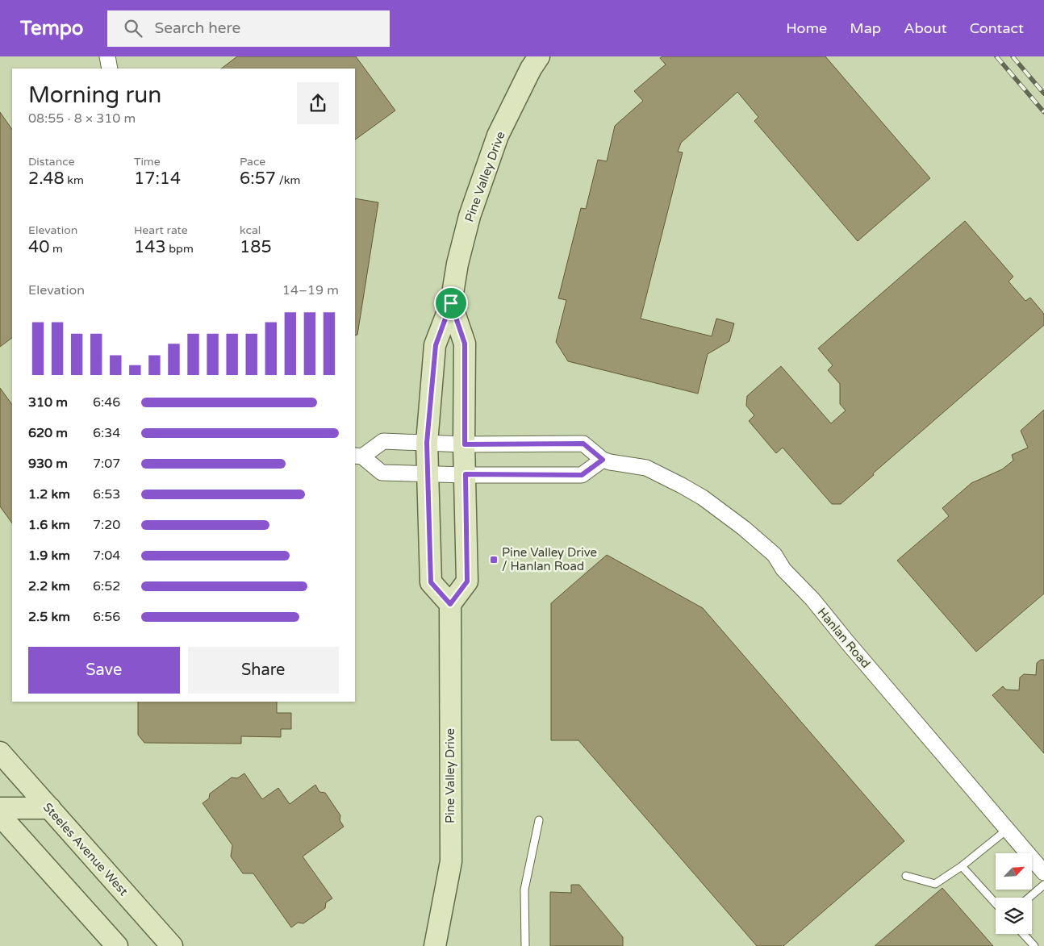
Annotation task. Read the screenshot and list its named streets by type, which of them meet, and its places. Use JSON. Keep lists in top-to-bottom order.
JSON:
{
  "streets": {
    "main road": ["Pine Valley Drive", "Steeles Avenue West"],
    "street": ["Hanlan Road"]
  },
  "crossings": [
    ["Pine Valley Drive", "Hanlan Road"]
  ],
  "places": {
    "transit": ["Pine Valley Drive / Hanlan Road"]
  },
  "north": "top right",
  "page": {
    "header": "Tempo",
    "search": "Search here",
    "nav": [
      "Home",
      "Map",
      "About",
      "Contact"
    ],
    "heading": ["Morning run", "08:55 · 8 × 310 m"],
    "stats": [
      ["Distance", "2.48 km"],
      ["Time", "17:14"],
      ["Pace", "6:57 /km"],
      ["Elevation", "40 m"],
      ["Heart rate", "143 bpm"],
      ["kcal", "185"]
    ],
    "chart": ["Elevation", "14–19 m"],
    "list": [
      {
        "name": "310 m",
        "note": "6:46"
      },
      {
        "name": "620 m",
        "note": "6:34"
      },
      {
        "name": "930 m",
        "note": "7:07"
      },
      {
        "name": "1.2 km",
        "note": "6:53"
      },
      {
        "name": "1.6 km",
        "note": "7:20"
      },
      {
        "name": "1.9 km",
        "note": "7:04"
      },
      {
        "name": "2.2 km",
        "note": "6:52"
      },
      {
        "name": "2.5 km",
        "note": "6:56"
      }
    ],
    "buttons": ["Save", "Share"]
  }
}
